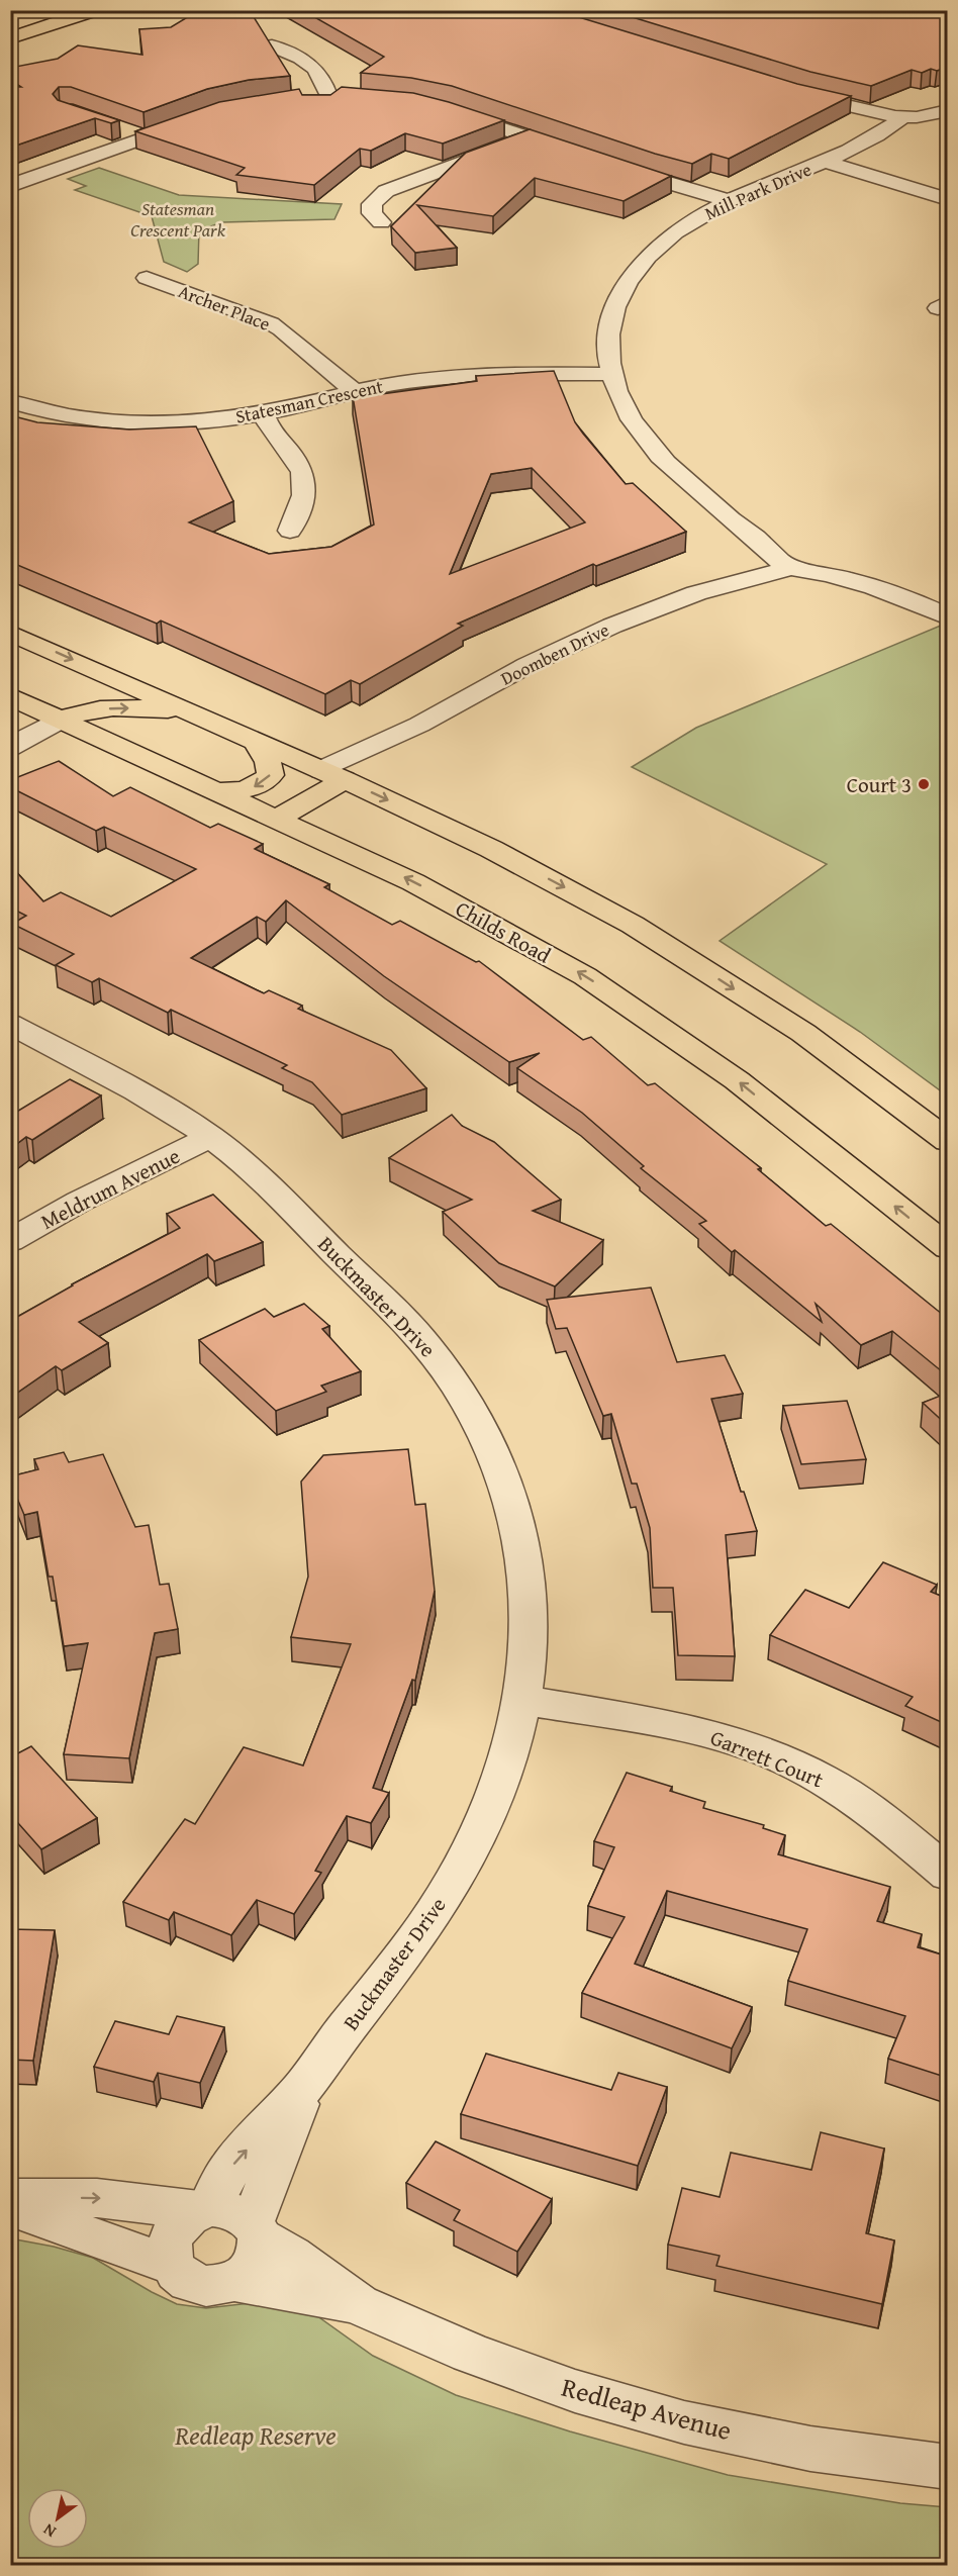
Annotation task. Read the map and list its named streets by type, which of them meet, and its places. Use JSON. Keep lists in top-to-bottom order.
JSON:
{
  "streets": {
    "main road": ["Childs Road"],
    "street": [
      "Mill Park Drive",
      "Archer Place",
      "Statesman Crescent",
      "Doomben Drive",
      "Meldrum Avenue",
      "Buckmaster Drive",
      "Garrett Court",
      "Redleap Avenue"
    ]
  },
  "crossings": [
    ["Mill Park Drive", "Statesman Crescent"],
    ["Mill Park Drive", "Doomben Drive"],
    ["Archer Place", "Statesman Crescent"],
    ["Meldrum Avenue", "Buckmaster Drive"],
    ["Buckmaster Drive", "Garrett Court"],
    ["Buckmaster Drive", "Redleap Avenue"]
  ],
  "parks": ["Statesman Crescent Park", "Redleap Reserve"],
  "places": ["Court 3"],
  "north": "bottom left"
}
